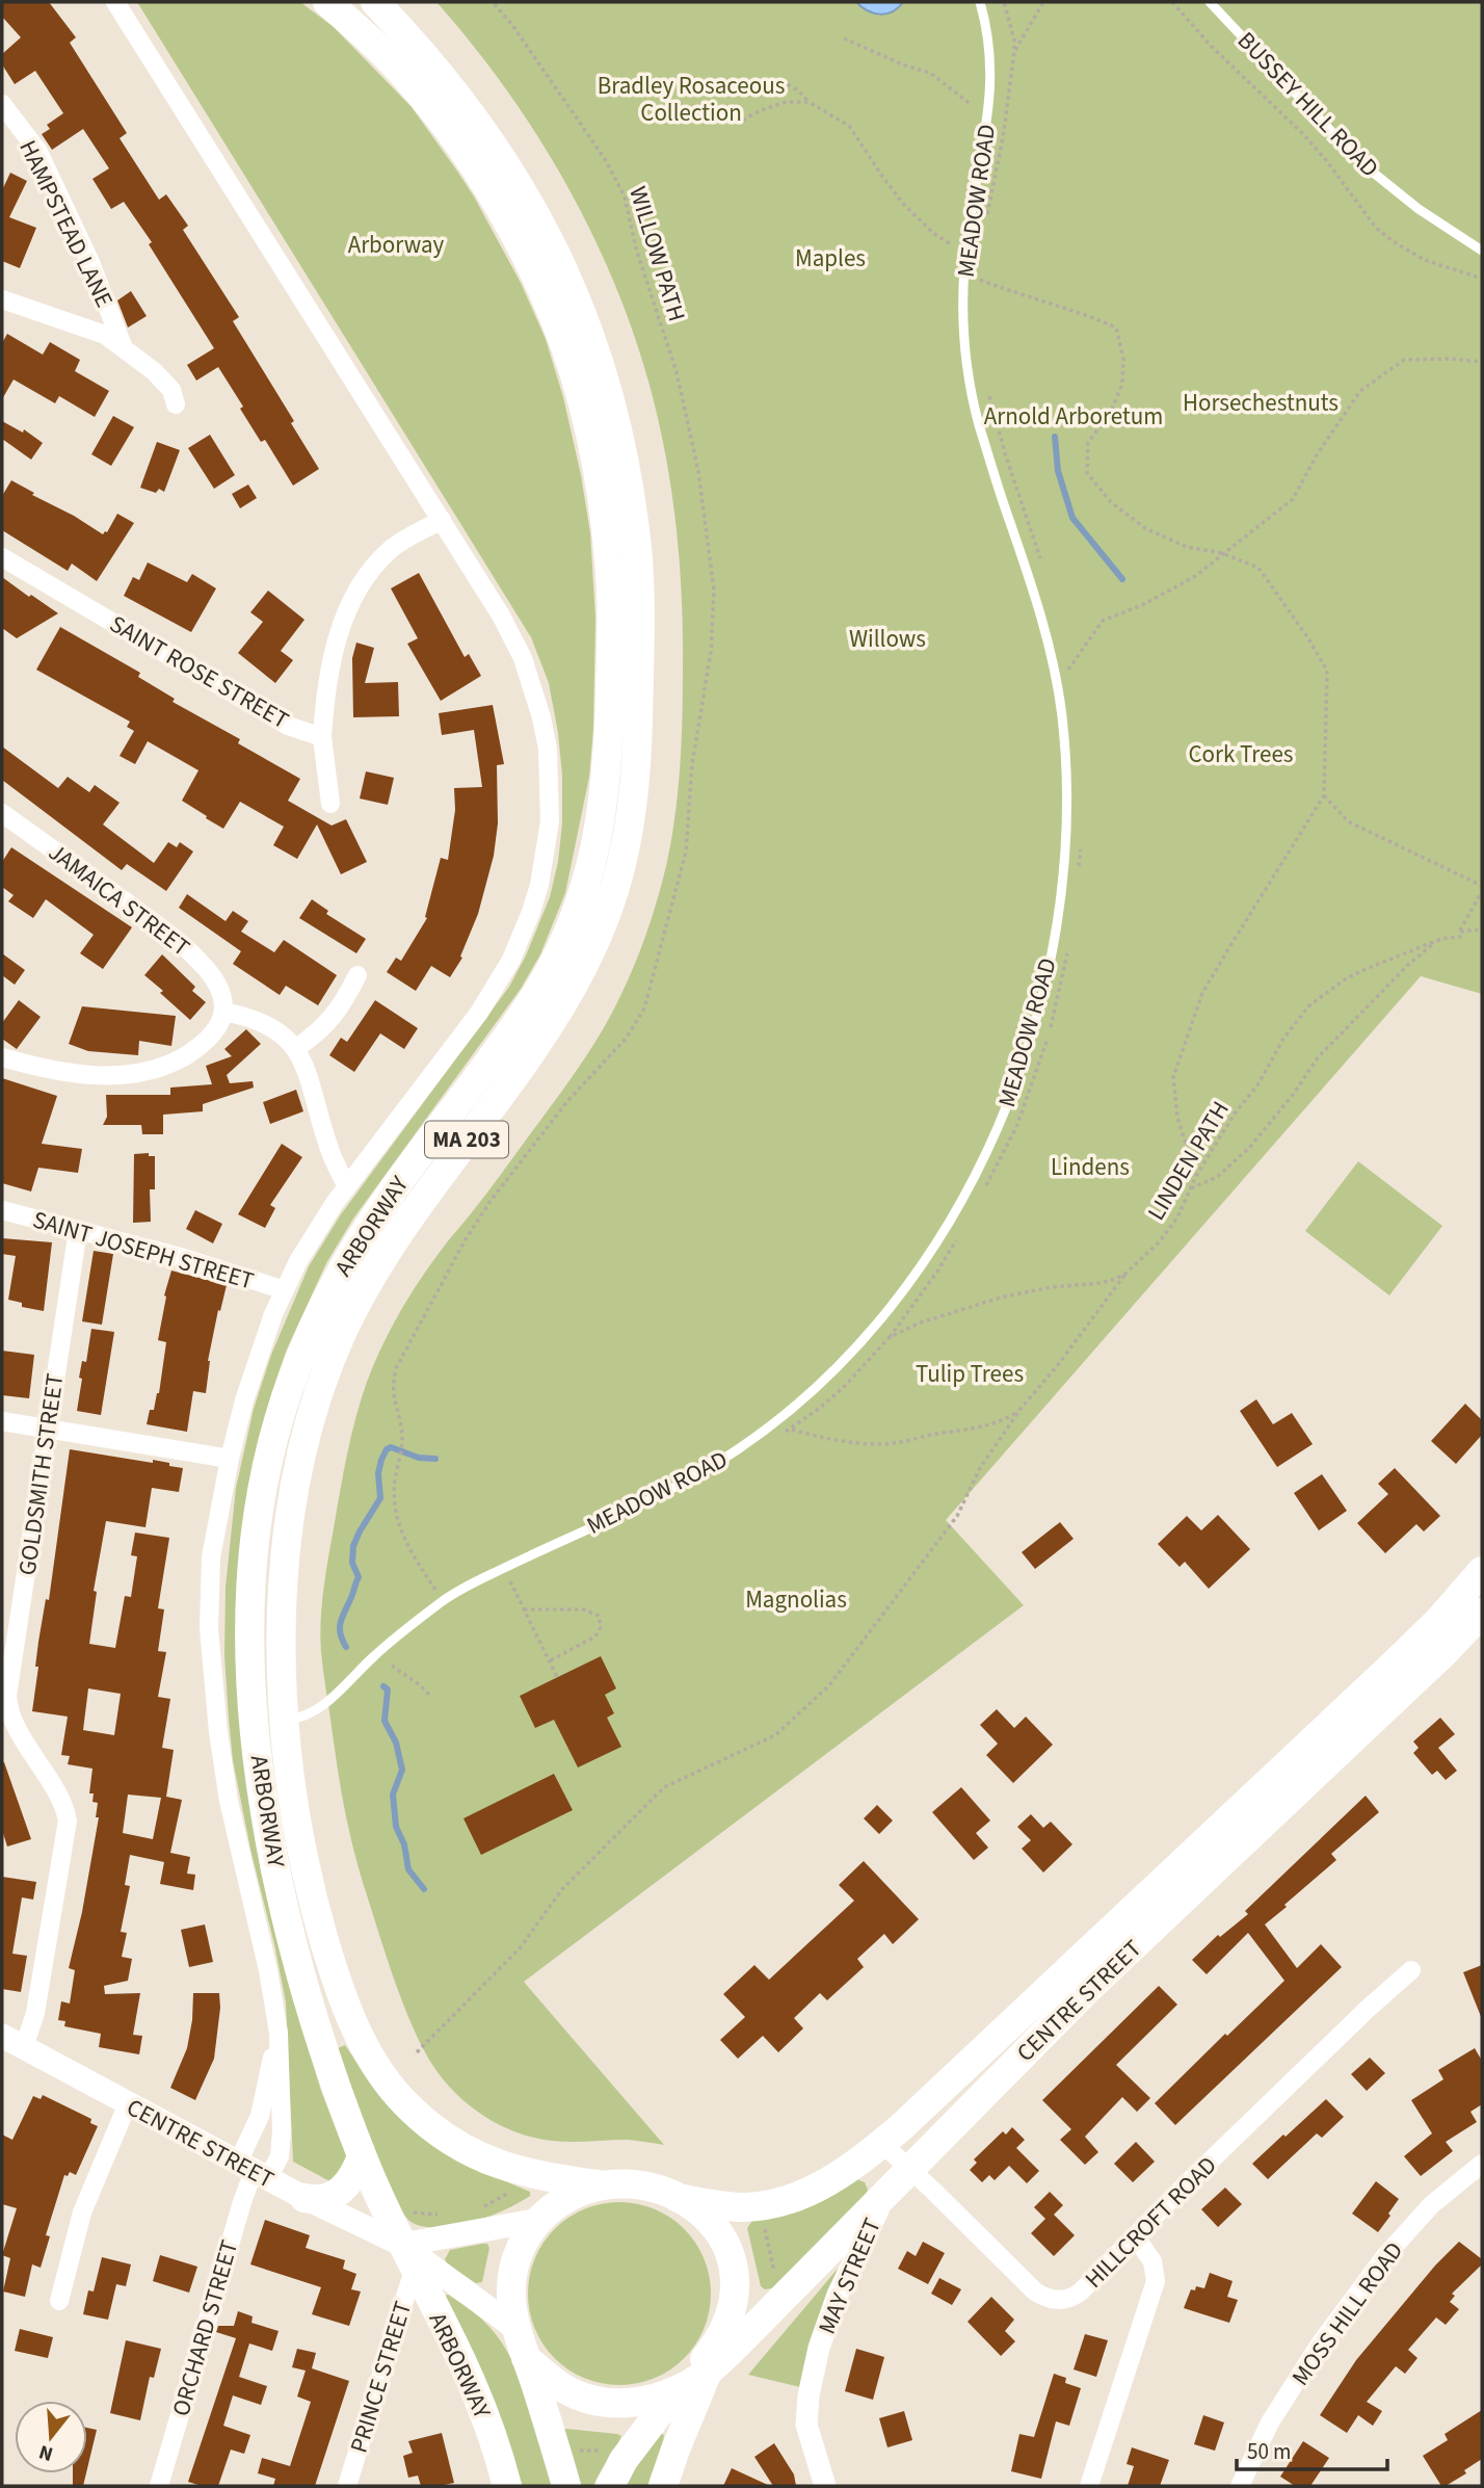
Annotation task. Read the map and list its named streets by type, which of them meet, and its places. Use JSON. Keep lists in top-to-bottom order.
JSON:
{
  "streets": {
    "highway": ["MA 203", "ARBORWAY", "CENTRE STREET"],
    "street": [
      "HAMPSTEAD LANE",
      "SAINT ROSE STREET",
      "JAMAICA STREET",
      "SAINT JOSEPH STREET",
      "GOLDSMITH STREET",
      "HILLCROFT ROAD",
      "MAY STREET",
      "MOSS HILL ROAD",
      "ORCHARD STREET",
      "PRINCE STREET"
    ],
    "lane": ["BUSSEY HILL ROAD", "MEADOW ROAD"],
    "path": ["WILLOW PATH", "LINDEN PATH"]
  },
  "crossings": [
    ["MEADOW ROAD", "ARBORWAY"],
    ["SAINT ROSE STREET", "ARBORWAY"],
    ["ARBORWAY", "SAINT JOSEPH STREET"],
    ["ARBORWAY", "CENTRE STREET"],
    ["ARBORWAY", "ORCHARD STREET"],
    ["ARBORWAY", "PRINCE STREET"],
    ["SAINT JOSEPH STREET", "GOLDSMITH STREET"],
    ["GOLDSMITH STREET", "CENTRE STREET"],
    ["CENTRE STREET", "HILLCROFT ROAD"],
    ["CENTRE STREET", "MAY STREET"],
    ["CENTRE STREET", "ORCHARD STREET"],
    ["CENTRE STREET", "PRINCE STREET"]
  ],
  "parks": [
    "Bradley Rosaceous Collection",
    "Arborway",
    "Maples",
    "Horsechestnuts",
    "Arnold Arboretum",
    "Willows",
    "Cork Trees",
    "Lindens",
    "Tulip Trees",
    "Magnolias"
  ],
  "scale_bar": "50 m",
  "north": "bottom"
}
